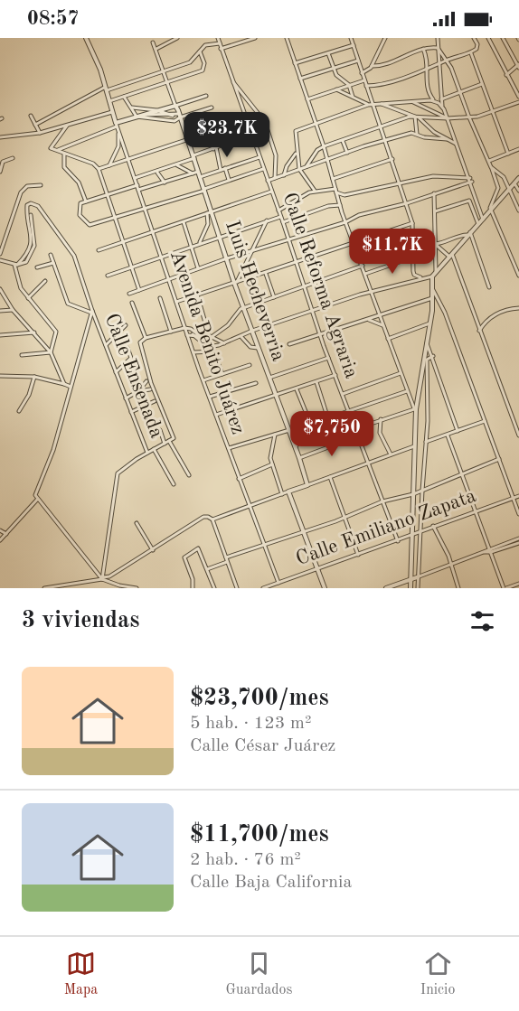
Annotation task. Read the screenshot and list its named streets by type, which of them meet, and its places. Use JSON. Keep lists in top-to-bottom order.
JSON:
{
  "streets": {
    "street": [
      "Calle Reforma Agraria",
      "Luis Hecheverria",
      "Avenida Benito Juárez",
      "Calle Ensenada",
      "Calle Emiliano Zapata"
    ]
  },
  "crossings": [
    ["Calle Reforma Agraria", "Calle Emiliano Zapata"],
    ["Avenida Benito Juárez", "Calle Emiliano Zapata"]
  ],
  "page": {
    "status": "08:57",
    "price": ["$23.7K", "$11.7K", "$7,750"],
    "heading": "3 viviendas",
    "list": [
      {
        "name": "$23,700/mes",
        "note": "5 hab. · 123 m² · Calle César Juárez"
      },
      {
        "name": "$11,700/mes",
        "note": "2 hab. · 76 m² · Calle Baja California"
      }
    ],
    "tabs": ["Mapa", "Guardados", "Inicio"]
  }
}
